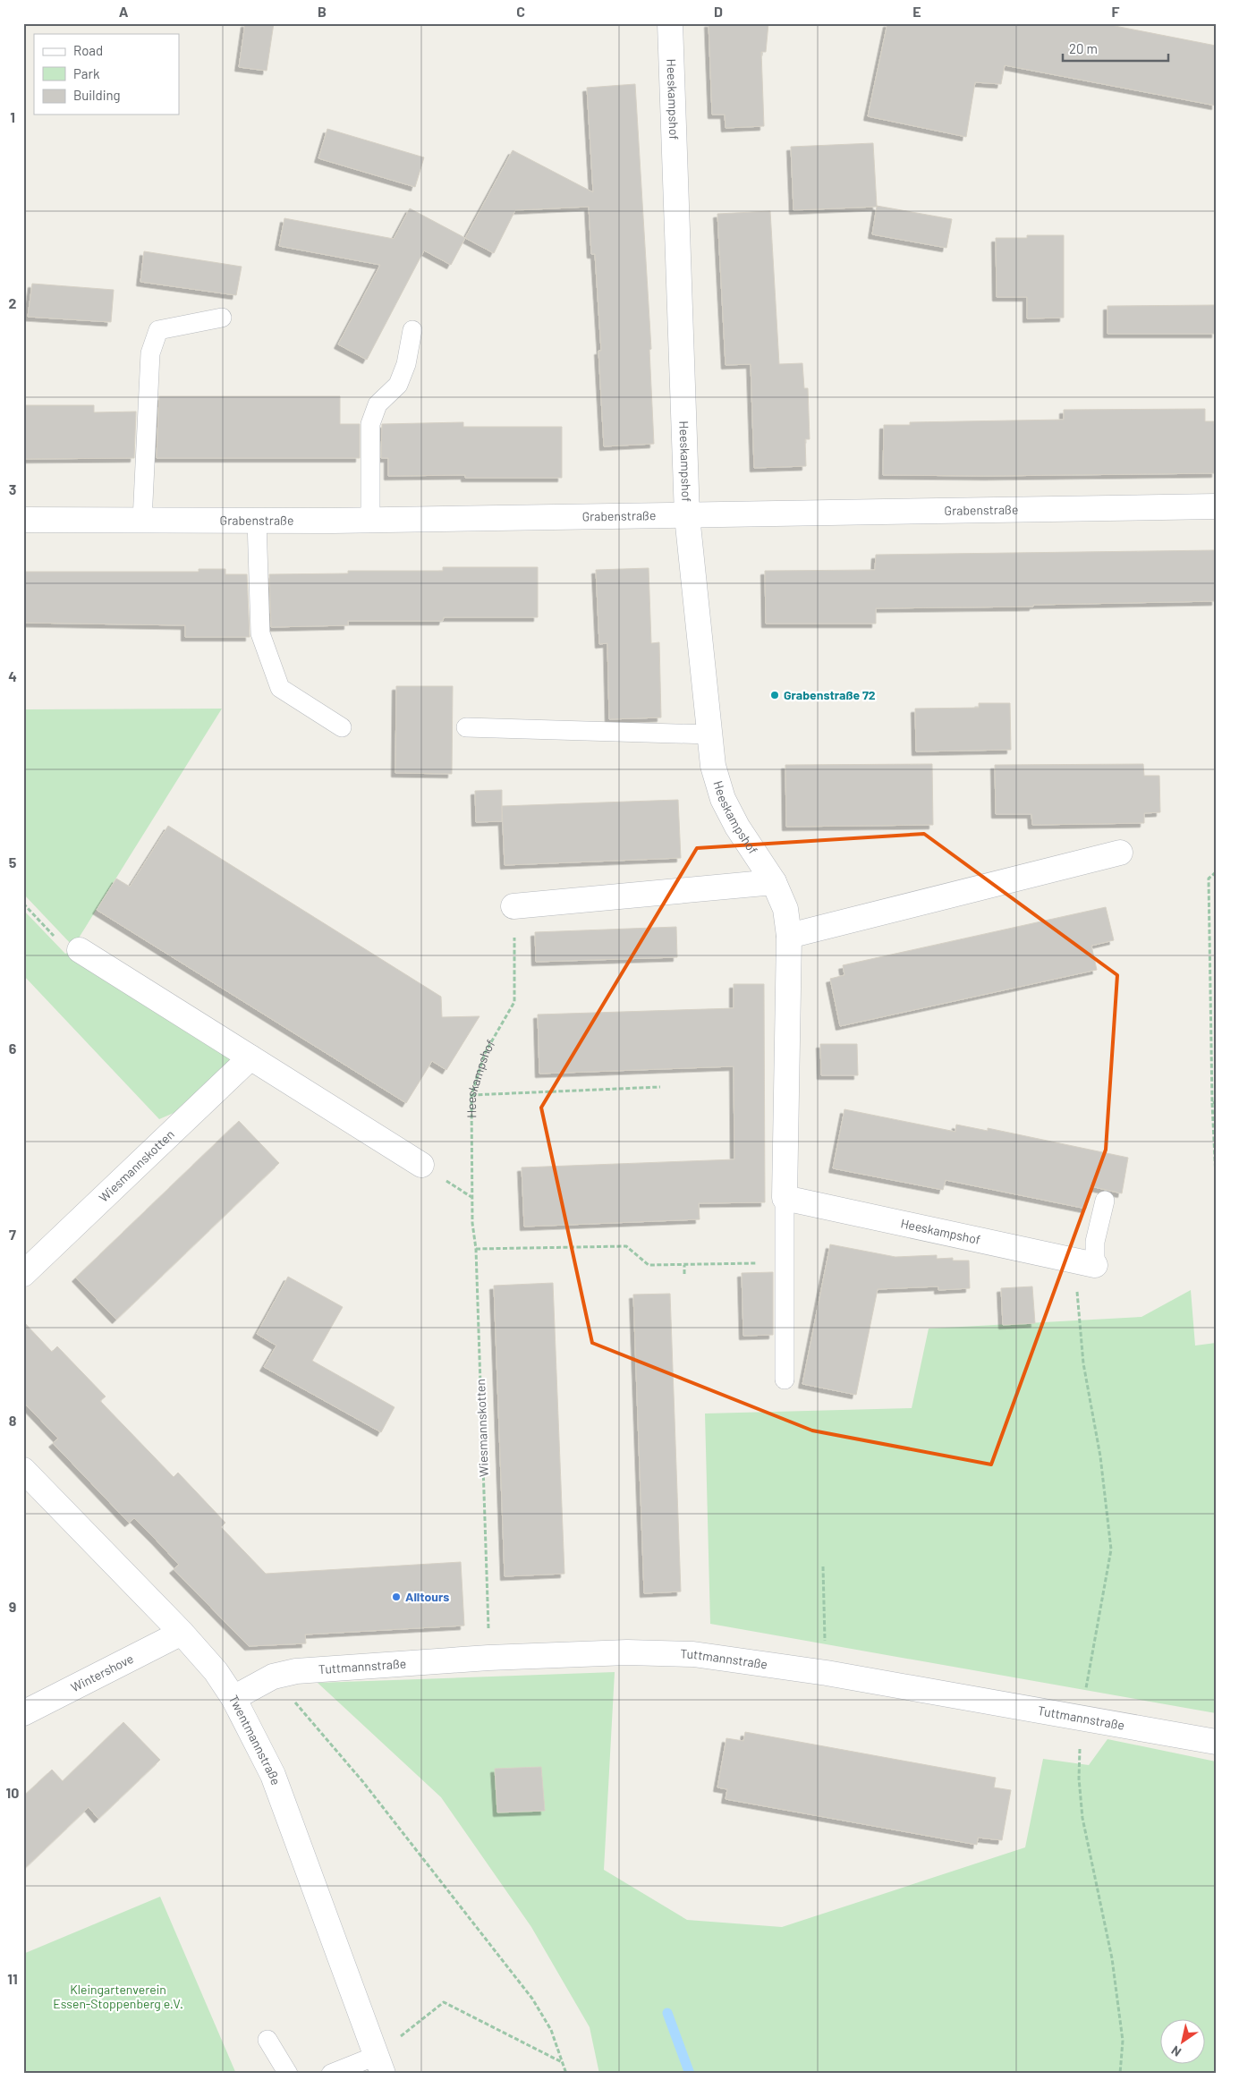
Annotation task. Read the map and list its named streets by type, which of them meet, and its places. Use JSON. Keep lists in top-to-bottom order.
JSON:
{
  "streets": {
    "street": [
      "Heeskampshof",
      "Grabenstraße",
      "Wiesmannskotten",
      "Tuttmannstraße",
      "Wintershove",
      "Twentmannstraße"
    ]
  },
  "crossings": [
    ["Heeskampshof", "Grabenstraße"],
    ["Heeskampshof", "Wiesmannskotten"],
    ["Wiesmannskotten", "Tuttmannstraße"],
    ["Tuttmannstraße", "Twentmannstraße"],
    ["Wintershove", "Twentmannstraße"]
  ],
  "parks": ["Kleingartenverein Essen-Stoppenberg e.V."],
  "places": ["Grabenstraße 72", "Alltours"],
  "legend": ["Road", "Park", "Building"],
  "scale_bar": "20 m",
  "north": "bottom left",
  "grid": {
    "columns": [
      "A",
      "B",
      "C",
      "D",
      "E",
      "F"
    ],
    "rows": [
      "1",
      "2",
      "3",
      "4",
      "5",
      "6",
      "7",
      "8",
      "9",
      "10",
      "11"
    ]
  }
}
